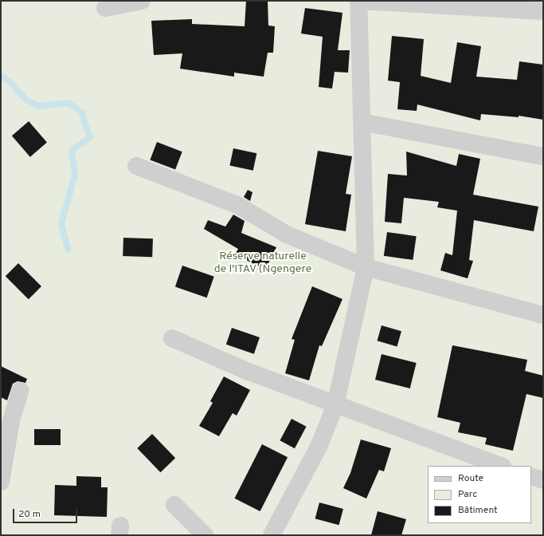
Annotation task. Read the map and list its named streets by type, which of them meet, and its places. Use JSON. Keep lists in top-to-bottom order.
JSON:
{
  "parks": ["Réserve naturelle de l'ITAV (Ngengere"],
  "legend": ["Route", "Parc", "Bâtiment"],
  "scale_bar": "20 m"
}
